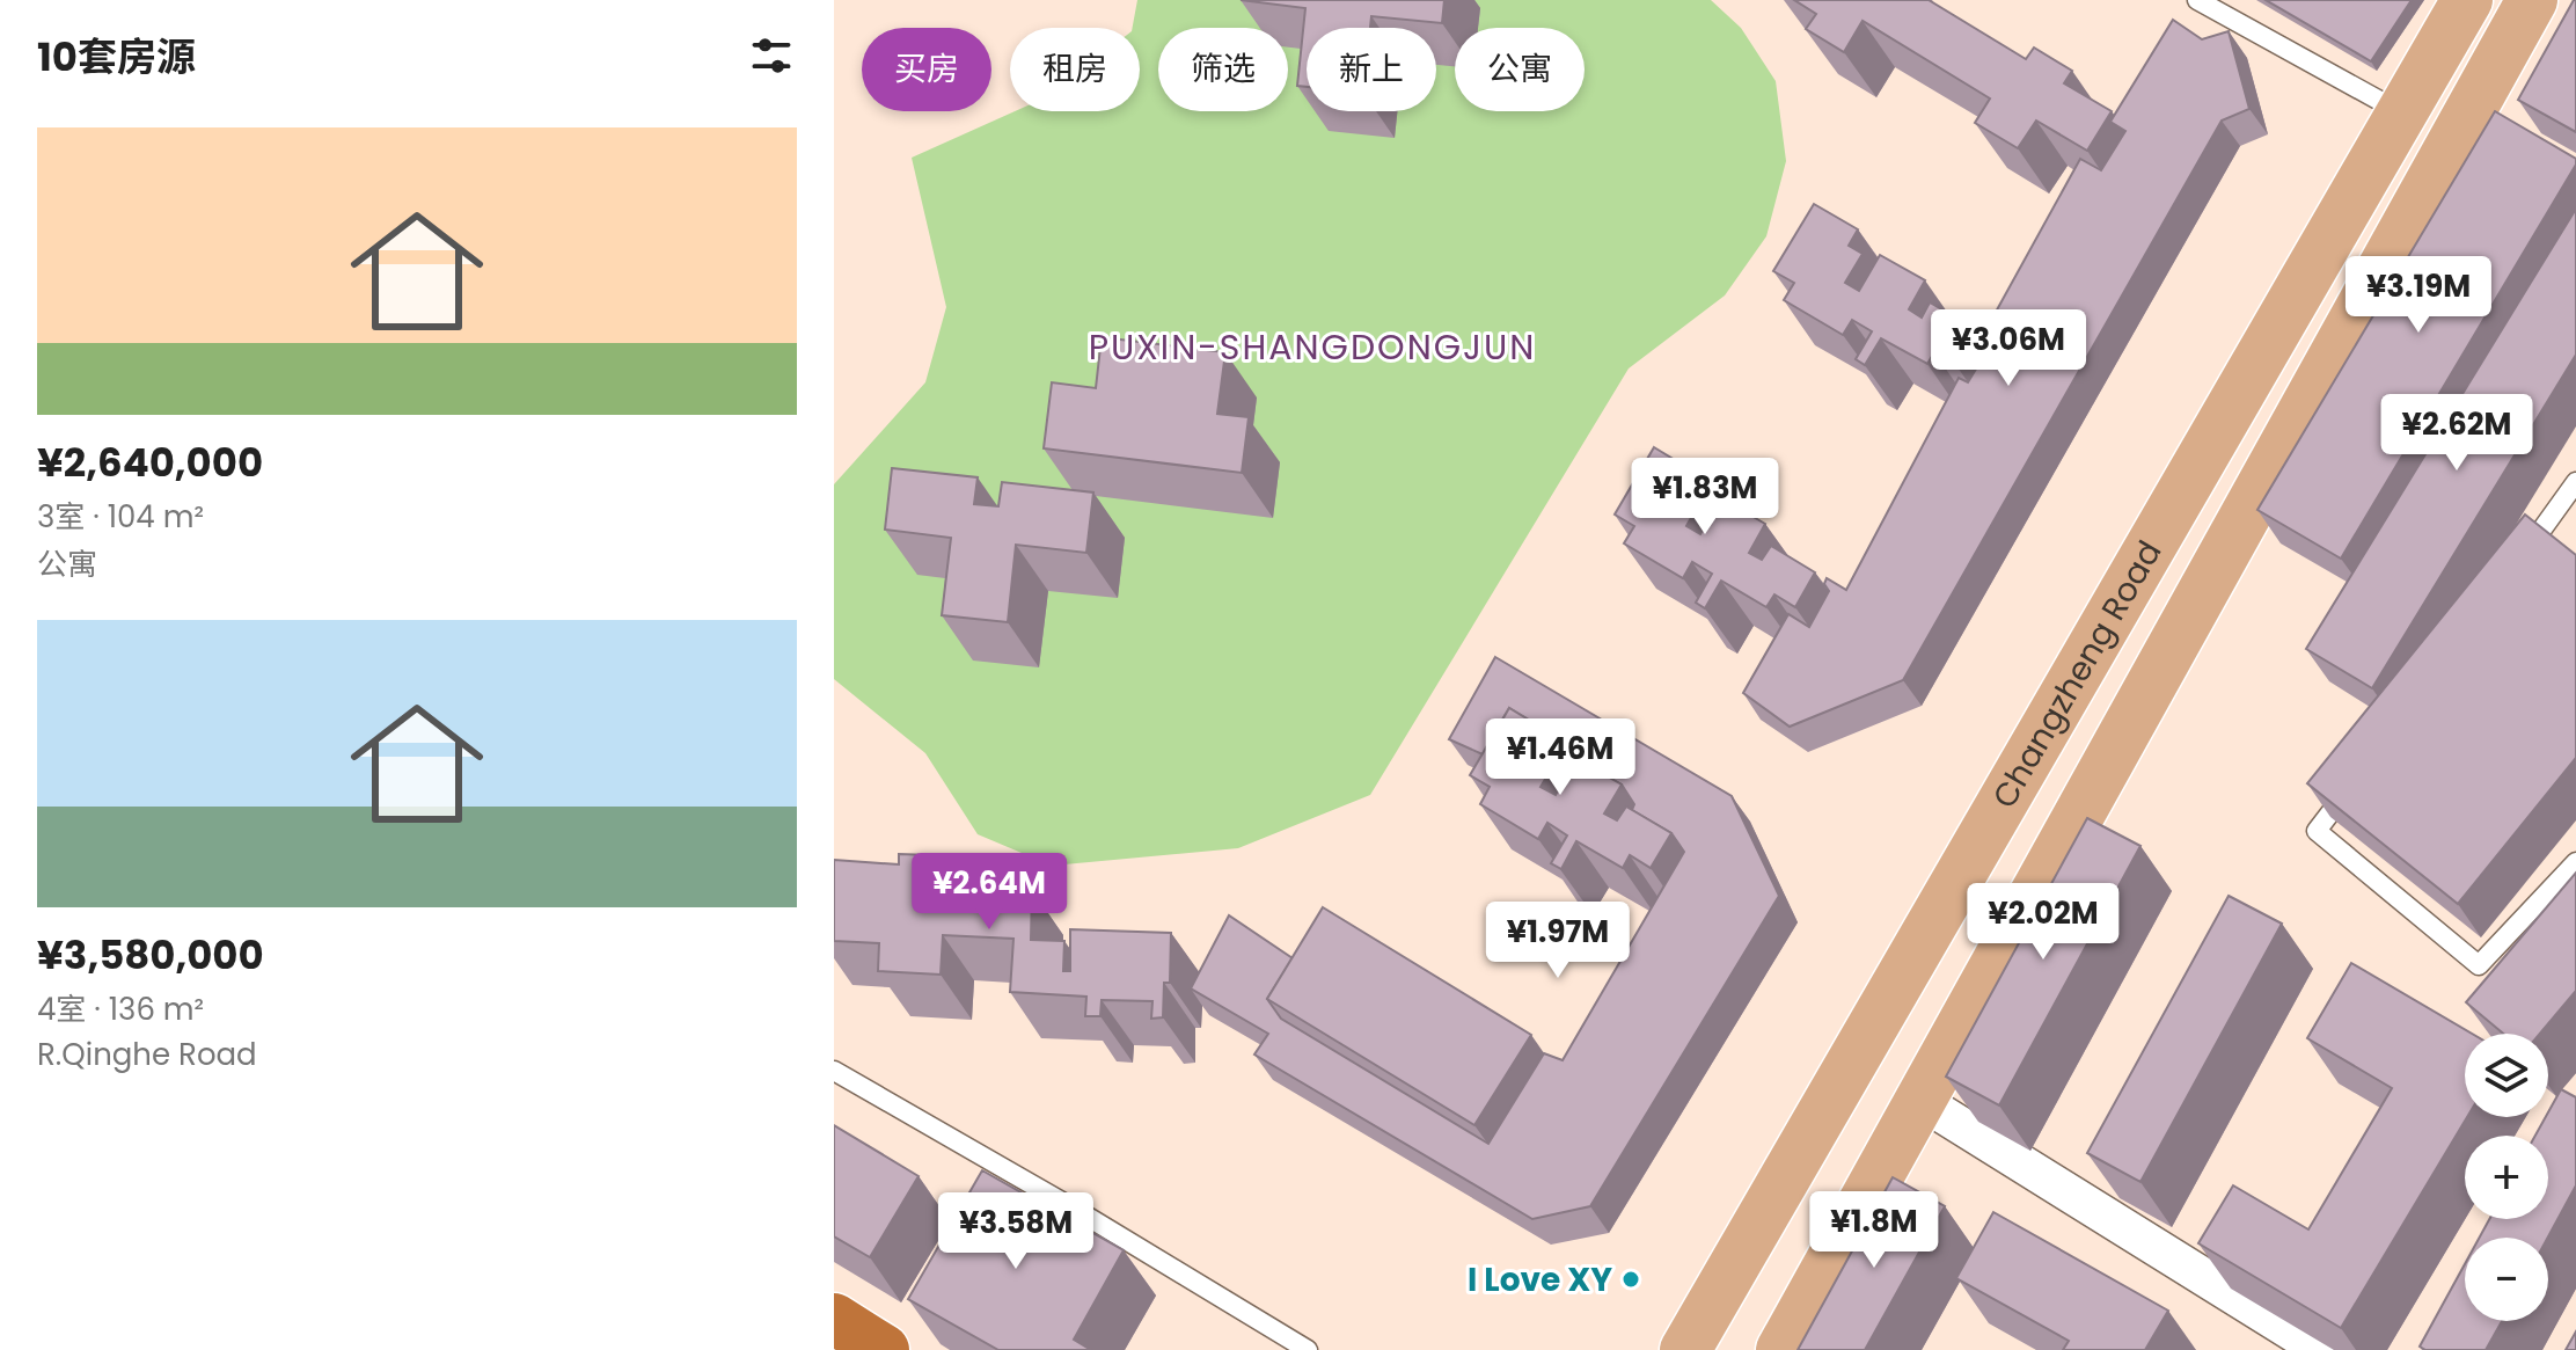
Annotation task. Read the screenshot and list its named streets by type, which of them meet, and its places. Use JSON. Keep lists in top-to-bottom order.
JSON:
{
  "streets": {
    "main road": ["Changzheng Road"]
  },
  "districts": ["PUXIN-SHANGDONGJUN"],
  "places": ["I Love XY"],
  "page": {
    "heading": "10套房源",
    "chip": [
      "买房",
      "租房",
      "筛选",
      "新上",
      "公寓"
    ],
    "list": [
      {
        "name": "¥2,640,000",
        "note": "3室 · 104 m² · 公寓"
      },
      {
        "name": "¥3,580,000",
        "note": "4室 · 136 m² · R.Qinghe Road"
      }
    ],
    "price": [
      "¥3.19M",
      "¥3.06M",
      "¥2.62M",
      "¥1.83M",
      "¥1.46M",
      "¥2.64M",
      "¥2.02M",
      "¥1.97M",
      "¥1.8M",
      "¥3.58M"
    ],
    "map_buttons": ["+", "−"]
  }
}
